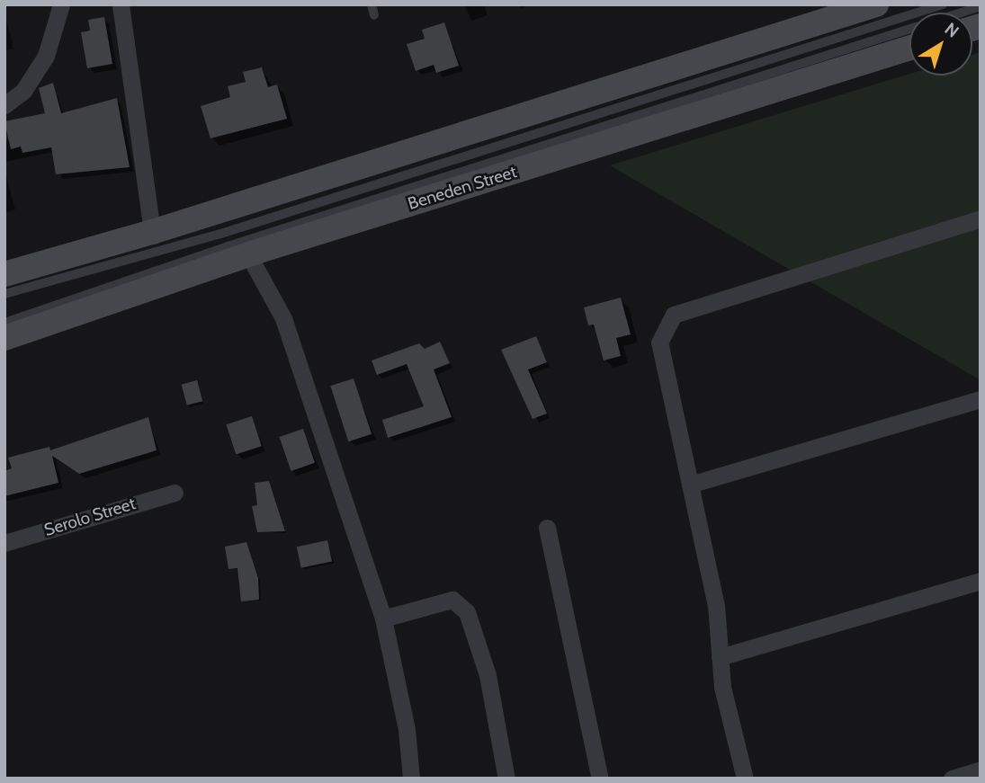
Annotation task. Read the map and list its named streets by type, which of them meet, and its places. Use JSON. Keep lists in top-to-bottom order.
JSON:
{
  "streets": {
    "main road": ["Beneden Street"],
    "street": ["Serolo Street"]
  },
  "north": "top right"
}
